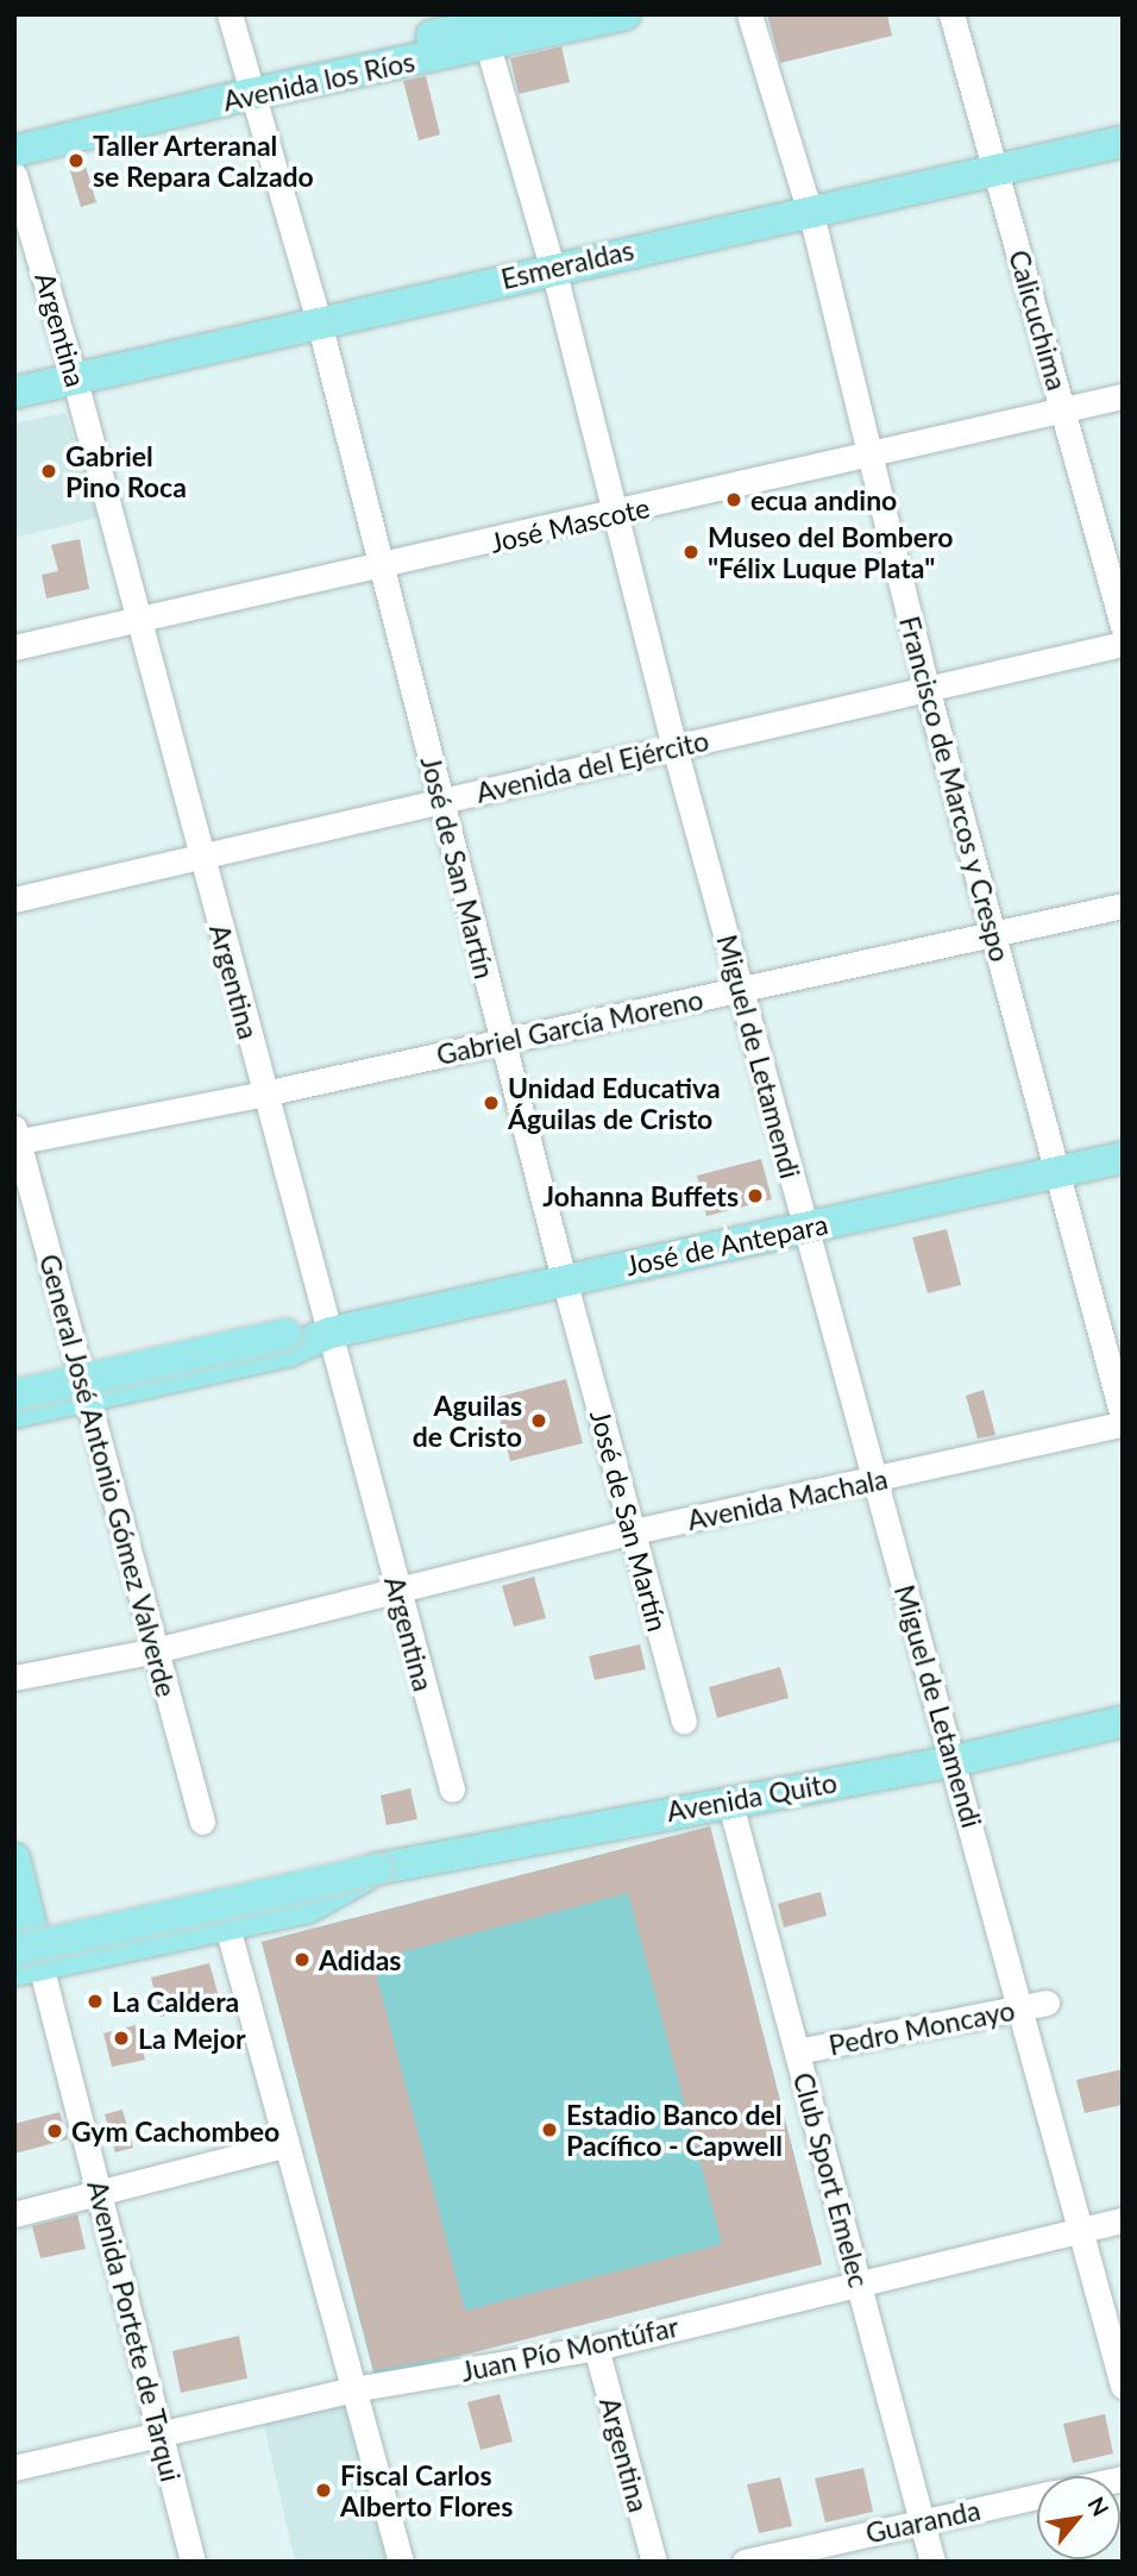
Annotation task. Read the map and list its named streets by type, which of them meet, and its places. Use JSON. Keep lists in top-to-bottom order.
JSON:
{
  "streets": {
    "main road": [
      "Avenida los Ríos",
      "Esmeraldas",
      "José de Antepara",
      "Avenida Quito",
      "Avenida Portete de Tarqui"
    ],
    "street": [
      "Calicuchima",
      "Argentina",
      "José Mascote",
      "Avenida del Ejército",
      "Francisco de Marcos y Crespo",
      "José de San Martín",
      "Gabriel García Moreno",
      "Miguel de Letamendi",
      "General José Antonio Gómez Valverde",
      "Avenida Machala",
      "Pedro Moncayo",
      "Club Sport Emelec",
      "Juan Pío Montúfar",
      "Guaranda"
    ]
  },
  "crossings": [
    ["Avenida los Ríos", "José de San Martín"],
    ["Avenida los Ríos", "Miguel de Letamendi"],
    ["Esmeraldas", "Calicuchima"],
    ["Esmeraldas", "Argentina"],
    ["Esmeraldas", "Francisco de Marcos y Crespo"],
    ["Esmeraldas", "José de San Martín"],
    ["Esmeraldas", "Miguel de Letamendi"],
    ["Calicuchima", "José Mascote"],
    ["Argentina", "José Mascote"],
    ["Argentina", "Avenida del Ejército"],
    ["Argentina", "Gabriel García Moreno"],
    ["Argentina", "José de Antepara"],
    ["Argentina", "Avenida Machala"],
    ["Argentina", "Juan Pío Montúfar"],
    ["José Mascote", "Francisco de Marcos y Crespo"],
    ["José Mascote", "José de San Martín"],
    ["José Mascote", "Miguel de Letamendi"],
    ["Avenida del Ejército", "Francisco de Marcos y Crespo"],
    ["Avenida del Ejército", "José de San Martín"],
    ["Avenida del Ejército", "Miguel de Letamendi"],
    ["Francisco de Marcos y Crespo", "Gabriel García Moreno"],
    ["Francisco de Marcos y Crespo", "José de Antepara"],
    ["José de San Martín", "Gabriel García Moreno"],
    ["José de San Martín", "José de Antepara"],
    ["José de San Martín", "Avenida Machala"],
    ["Gabriel García Moreno", "Miguel de Letamendi"],
    ["Gabriel García Moreno", "General José Antonio Gómez Valverde"],
    ["Miguel de Letamendi", "José de Antepara"],
    ["Miguel de Letamendi", "Avenida Machala"],
    ["Miguel de Letamendi", "Avenida Quito"],
    ["Miguel de Letamendi", "Pedro Moncayo"],
    ["Miguel de Letamendi", "Juan Pío Montúfar"],
    ["José de Antepara", "General José Antonio Gómez Valverde"],
    ["General José Antonio Gómez Valverde", "Avenida Machala"],
    ["Avenida Quito", "Club Sport Emelec"],
    ["Avenida Quito", "Avenida Portete de Tarqui"],
    ["Pedro Moncayo", "Club Sport Emelec"],
    ["Club Sport Emelec", "Juan Pío Montúfar"],
    ["Club Sport Emelec", "Guaranda"],
    ["Avenida Portete de Tarqui", "Juan Pío Montúfar"]
  ],
  "places": [
    "Taller Arteranal se Repara Calzado",
    "Gabriel Pino Roca",
    "ecua andino",
    "Museo del Bombero \"Félix Luque Plata\"",
    "Unidad Educativa Águilas de Cristo",
    "Johanna Buffets",
    "Aguilas de Cristo",
    "Adidas",
    "La Caldera",
    "La Mejor",
    "Estadio Banco del Pacífico - Capwell",
    "Gym Cachombeo",
    "Fiscal Carlos Alberto Flores"
  ],
  "north": "top right"
}
